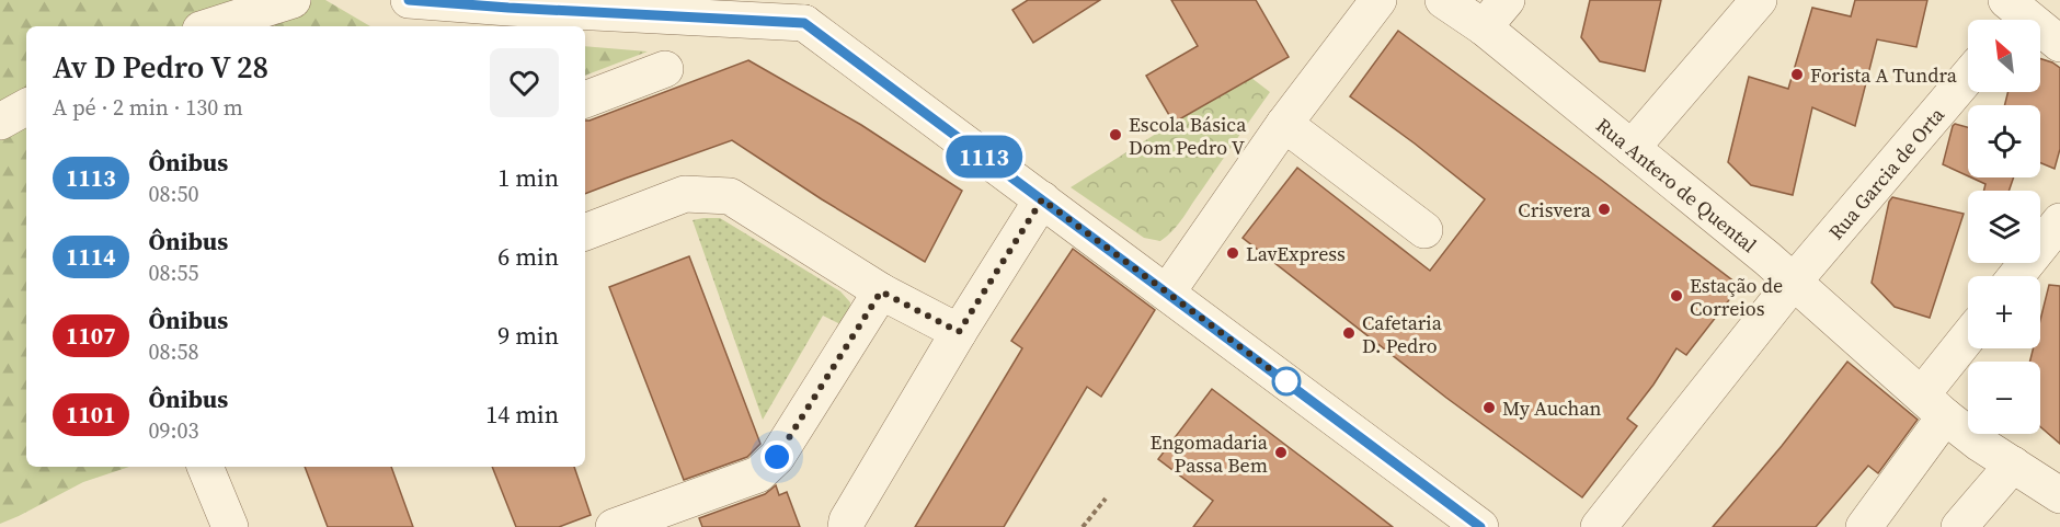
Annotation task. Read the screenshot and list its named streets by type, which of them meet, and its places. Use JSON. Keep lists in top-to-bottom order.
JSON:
{
  "streets": {
    "street": ["Rua Garcia de Orta", "Rua Antero de Quental"]
  },
  "crossings": [
    ["Rua Garcia de Orta", "Rua Antero de Quental"]
  ],
  "places": [
    "Forista A Tundra",
    "Escola Básica Dom Pedro V",
    "Crisvera",
    "LavExpress",
    "Estação de Correios",
    "Cafetaria D. Pedro",
    "My Auchan",
    "Engomadaria Passa Bem"
  ],
  "lines": ["bus line 1113"],
  "north": "top left",
  "page": {
    "on_map": "1113",
    "map_buttons": ["+", "−"],
    "heading": ["Av D Pedro V 28", "A pé · 2 min · 130 m"],
    "list": [
      {
        "mark": "1113",
        "name": "Ônibus",
        "note": "08:50",
        "value": "1 min"
      },
      {
        "mark": "1114",
        "name": "Ônibus",
        "note": "08:55",
        "value": "6 min"
      },
      {
        "mark": "1107",
        "name": "Ônibus",
        "note": "08:58",
        "value": "9 min"
      },
      {
        "mark": "1101",
        "name": "Ônibus",
        "note": "09:03",
        "value": "14 min"
      }
    ]
  }
}
